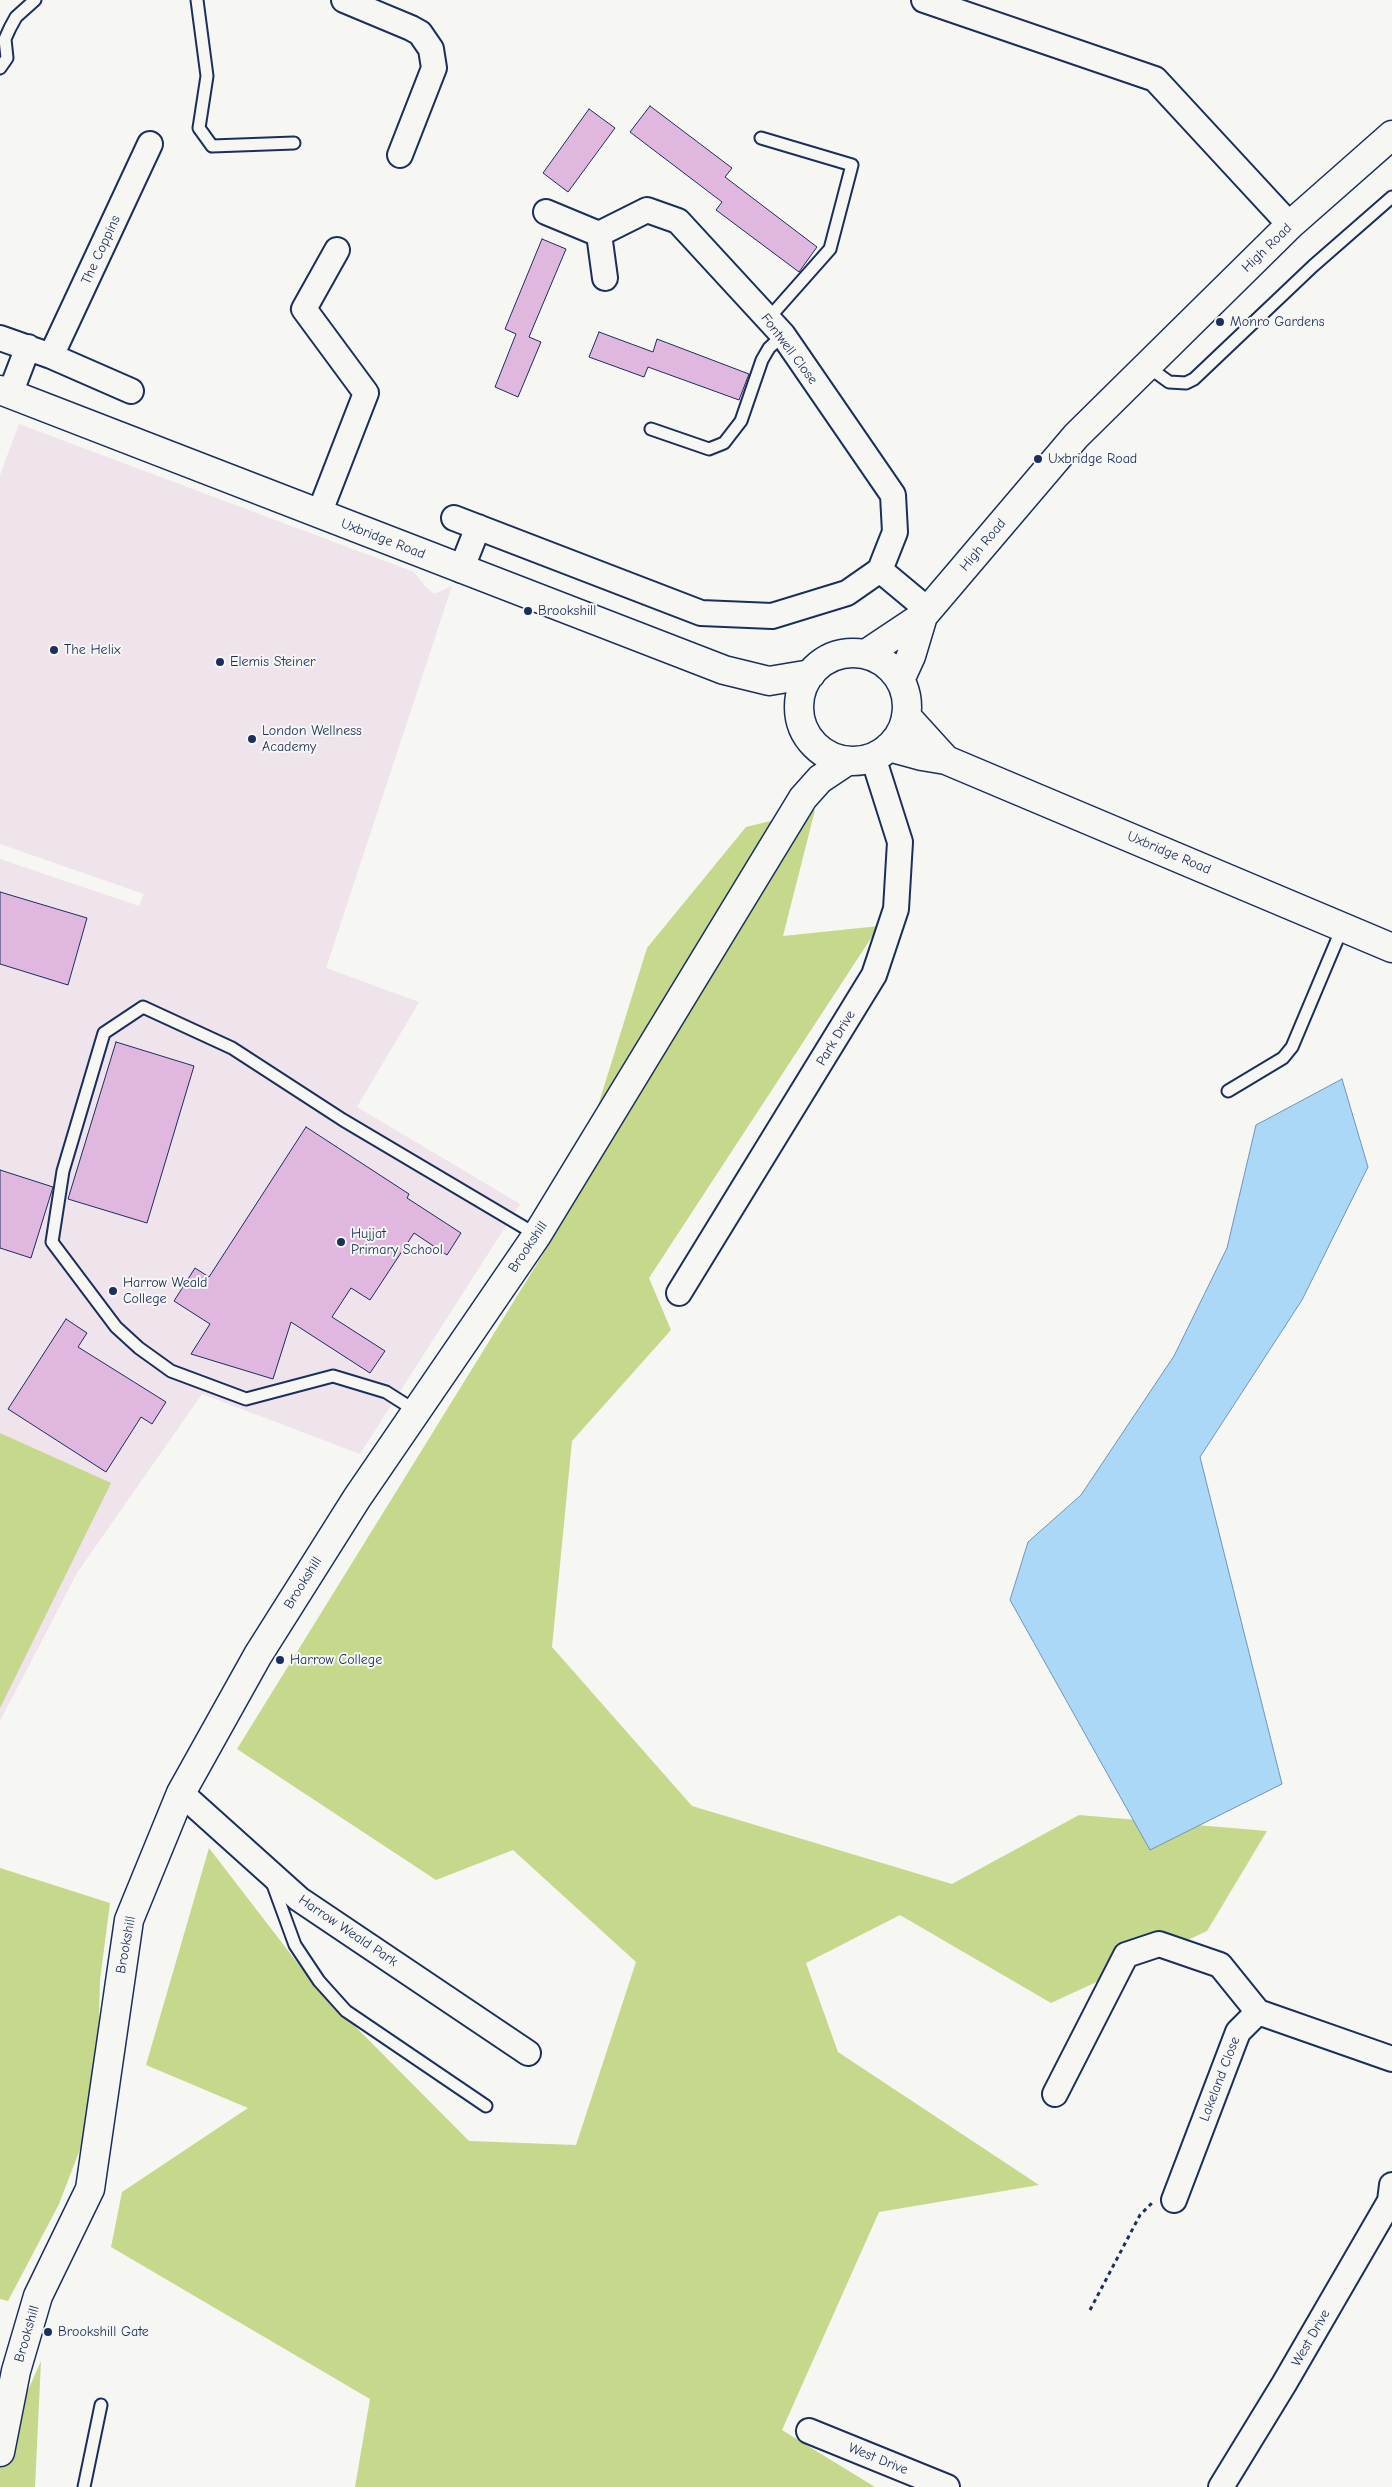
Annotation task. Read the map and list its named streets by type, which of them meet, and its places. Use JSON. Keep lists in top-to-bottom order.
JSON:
{
  "streets": {
    "main road": ["High Road", "Uxbridge Road", "Brookshill"],
    "street": [
      "The Coppins",
      "Fontwell Close",
      "Park Drive",
      "Harrow Weald Park",
      "Lakeland Close",
      "West Drive"
    ]
  },
  "crossings": [
    ["High Road", "Uxbridge Road"],
    ["High Road", "Park Drive"],
    ["High Road", "Brookshill"],
    ["Uxbridge Road", "Park Drive"],
    ["Uxbridge Road", "Brookshill"],
    ["Park Drive", "Brookshill"],
    ["Brookshill", "Harrow Weald Park"]
  ],
  "places": [
    "Monro Gardens",
    "Uxbridge Road",
    "Brookshill",
    "The Helix",
    "Elemis Steiner",
    "London Wellness Academy",
    "Hujjat Primary School",
    "Harrow Weald College",
    "Harrow College",
    "Brookshill Gate"
  ]
}
